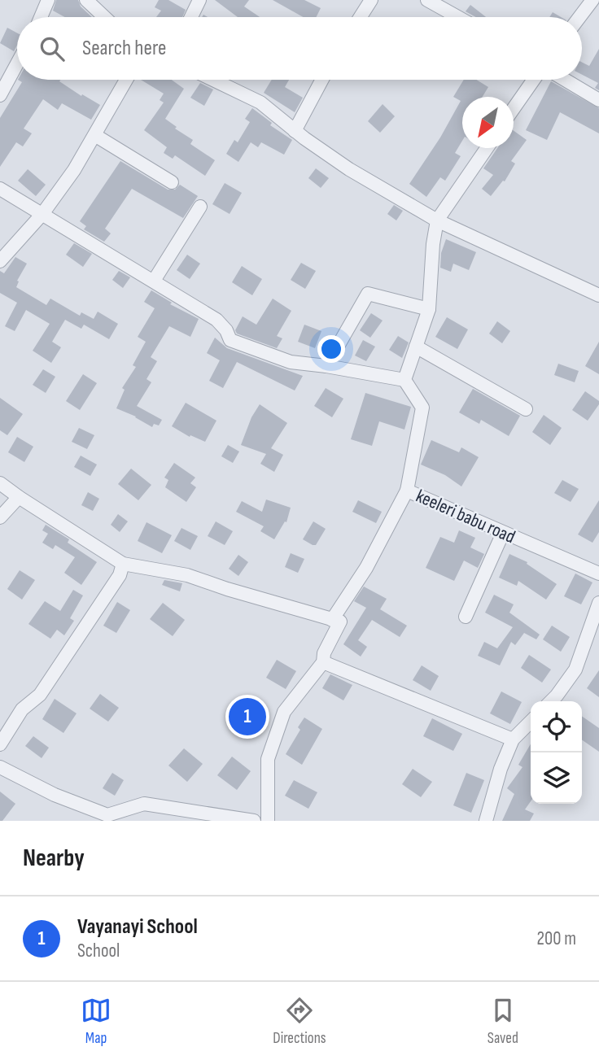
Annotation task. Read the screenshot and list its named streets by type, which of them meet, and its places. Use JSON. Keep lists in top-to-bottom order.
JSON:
{
  "streets": {
    "street": ["keeleri babu road"]
  },
  "north": "bottom left",
  "page": {
    "search": "Search here",
    "pins": "1",
    "heading": "Nearby",
    "list": [
      {
        "mark": "1",
        "name": "Vayanayi School",
        "note": "School",
        "value": "200 m"
      }
    ],
    "nav": ["Map", "Directions", "Saved"]
  }
}
